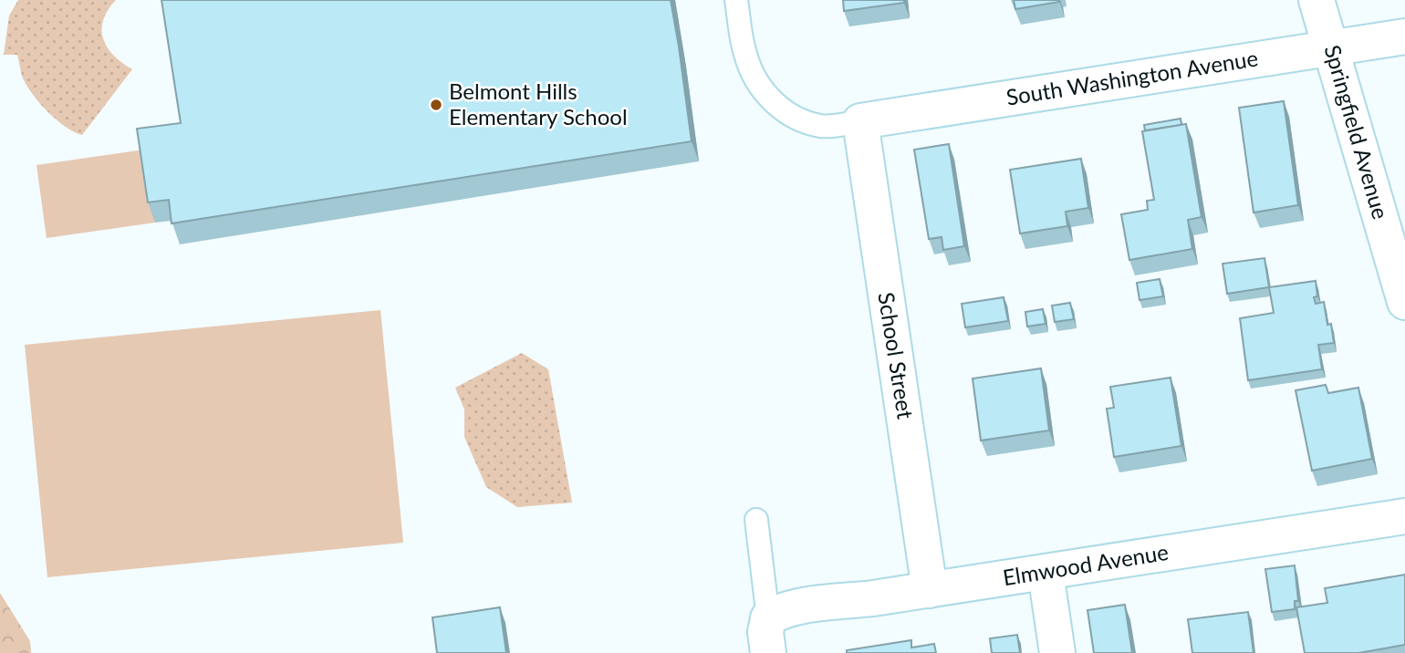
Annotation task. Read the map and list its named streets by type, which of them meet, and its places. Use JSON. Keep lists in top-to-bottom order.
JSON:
{
  "streets": {
    "street": [
      "South Washington Avenue",
      "Springfield Avenue",
      "School Street",
      "Elmwood Avenue"
    ]
  },
  "crossings": [
    ["South Washington Avenue", "Springfield Avenue"],
    ["South Washington Avenue", "School Street"],
    ["School Street", "Elmwood Avenue"]
  ],
  "places": ["Belmont Hills Elementary School"]
}
